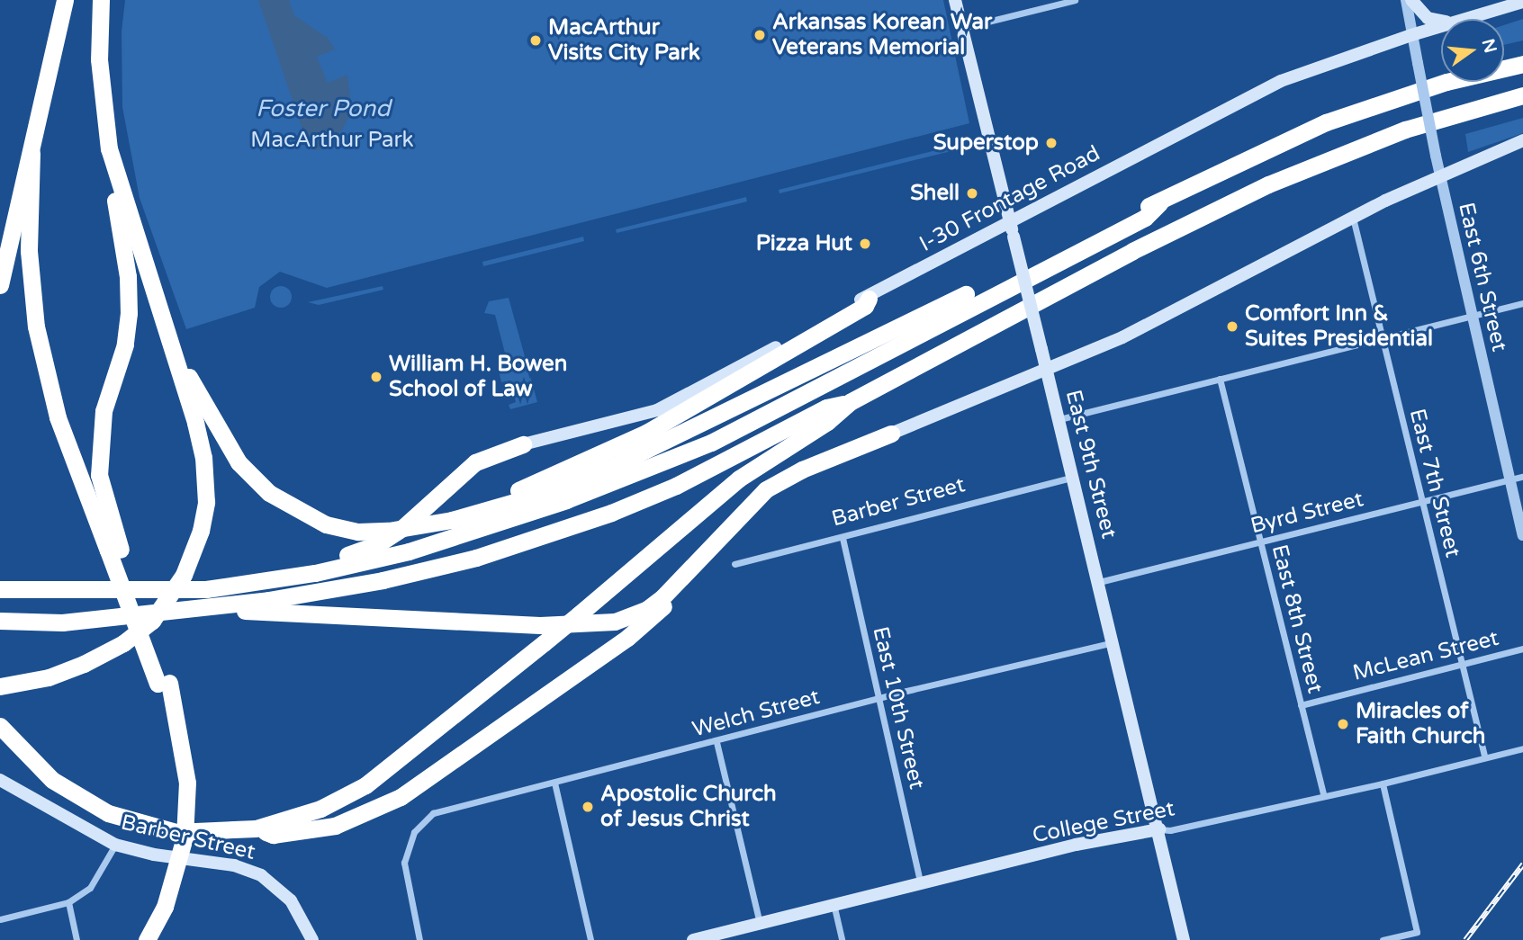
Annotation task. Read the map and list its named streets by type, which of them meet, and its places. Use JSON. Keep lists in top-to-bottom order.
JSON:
{
  "streets": {
    "main road": [
      "I-30 Frontage Road",
      "East 9th Street",
      "Barber Street",
      "College Street"
    ],
    "street": [
      "East 6th Street",
      "East 7th Street",
      "Byrd Street",
      "East 8th Street",
      "McLean Street",
      "East 10th Street",
      "Welch Street"
    ]
  },
  "crossings": [
    ["I-30 Frontage Road", "East 6th Street"],
    ["I-30 Frontage Road", "East 9th Street"],
    ["East 6th Street", "Byrd Street"],
    ["East 9th Street", "Barber Street"],
    ["East 9th Street", "Byrd Street"],
    ["East 9th Street", "Welch Street"],
    ["East 9th Street", "College Street"],
    ["East 7th Street", "Byrd Street"],
    ["East 7th Street", "McLean Street"],
    ["East 7th Street", "College Street"],
    ["Barber Street", "East 10th Street"],
    ["Byrd Street", "East 8th Street"],
    ["East 8th Street", "McLean Street"],
    ["East 8th Street", "College Street"],
    ["East 10th Street", "Welch Street"],
    ["East 10th Street", "College Street"]
  ],
  "water": ["Foster Pond"],
  "parks": ["MacArthur Park"],
  "places": [
    "Arkansas Korean War Veterans Memorial",
    "MacArthur Visits City Park",
    "Superstop",
    "Shell",
    "Pizza Hut",
    "Comfort Inn & Suites Presidential",
    "William H. Bowen School of Law",
    "Miracles of Faith Church",
    "Apostolic Church of Jesus Christ"
  ],
  "north": "right"
}
